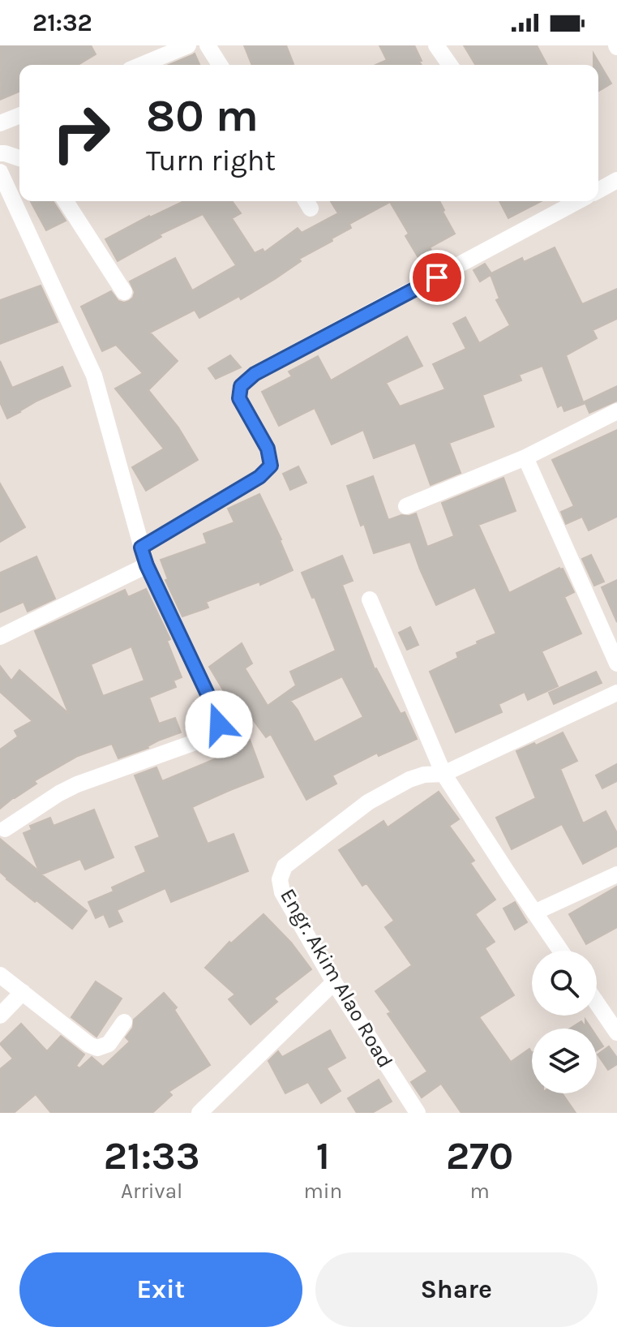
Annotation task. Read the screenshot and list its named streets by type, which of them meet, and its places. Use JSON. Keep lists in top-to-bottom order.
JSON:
{
  "streets": {
    "street": ["Engr. Akim Alao Road"]
  },
  "page": {
    "status": "21:32",
    "turn": ["80 m", "Turn right"],
    "eta": [
      "21:33",
      "Arrival",
      "1",
      "min",
      "270",
      "m"
    ],
    "buttons": ["Exit", "Share"]
  }
}
